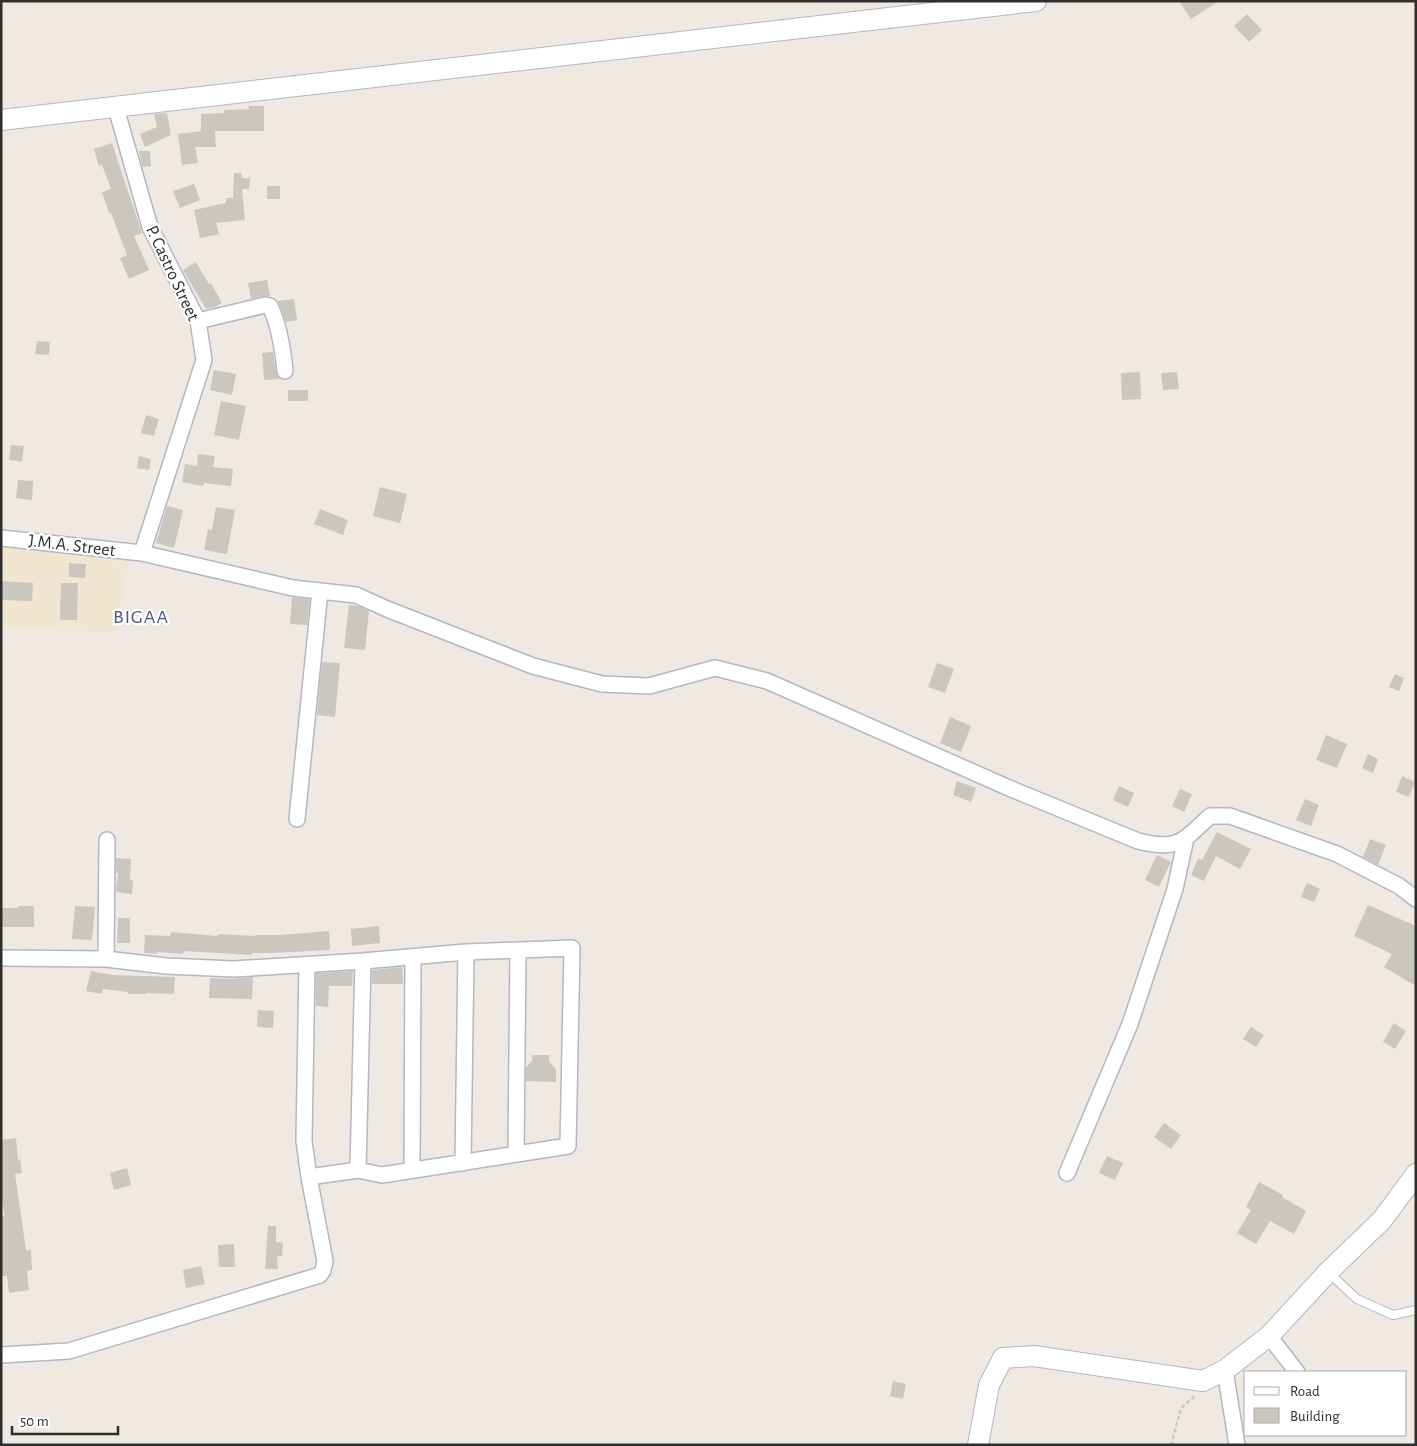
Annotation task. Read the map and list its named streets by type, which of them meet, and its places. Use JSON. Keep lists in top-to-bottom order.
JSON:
{
  "streets": {
    "street": ["P. Castro Street", "J.M.A. Street"]
  },
  "crossings": [
    ["P. Castro Street", "J.M.A. Street"]
  ],
  "districts": ["BIGAA"],
  "legend": ["Road", "Building"],
  "scale_bar": "50 m"
}
